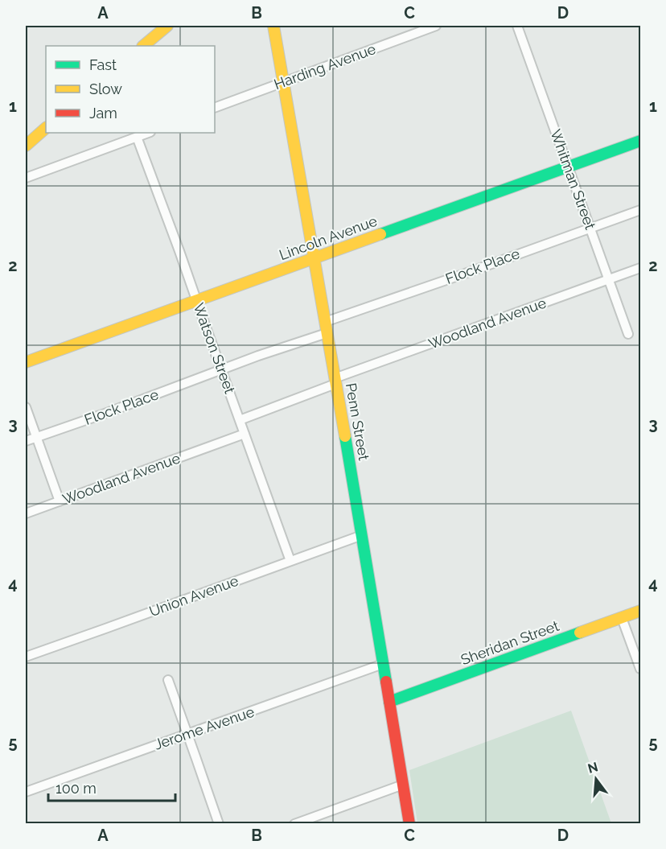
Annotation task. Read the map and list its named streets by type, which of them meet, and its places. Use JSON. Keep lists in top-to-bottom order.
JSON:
{
  "streets": {
    "street": [
      "Harding Avenue",
      "Whitman Street",
      "Lincoln Avenue",
      "Flock Place",
      "Woodland Avenue",
      "Watson Street",
      "Penn Street",
      "Union Avenue",
      "Sheridan Street",
      "Jerome Avenue"
    ]
  },
  "crossings": [
    ["Harding Avenue", "Penn Street"],
    ["Whitman Street", "Lincoln Avenue"],
    ["Whitman Street", "Flock Place"],
    ["Whitman Street", "Woodland Avenue"],
    ["Lincoln Avenue", "Watson Street"],
    ["Lincoln Avenue", "Penn Street"],
    ["Flock Place", "Watson Street"],
    ["Flock Place", "Penn Street"],
    ["Woodland Avenue", "Watson Street"],
    ["Woodland Avenue", "Penn Street"],
    ["Watson Street", "Union Avenue"],
    ["Penn Street", "Union Avenue"],
    ["Penn Street", "Sheridan Street"],
    ["Penn Street", "Jerome Avenue"]
  ],
  "legend": ["Fast", "Slow", "Jam"],
  "scale_bar": "100 m",
  "north": "top",
  "grid": {
    "columns": [
      "A",
      "B",
      "C",
      "D"
    ],
    "rows": [
      "1",
      "2",
      "3",
      "4",
      "5"
    ]
  }
}
